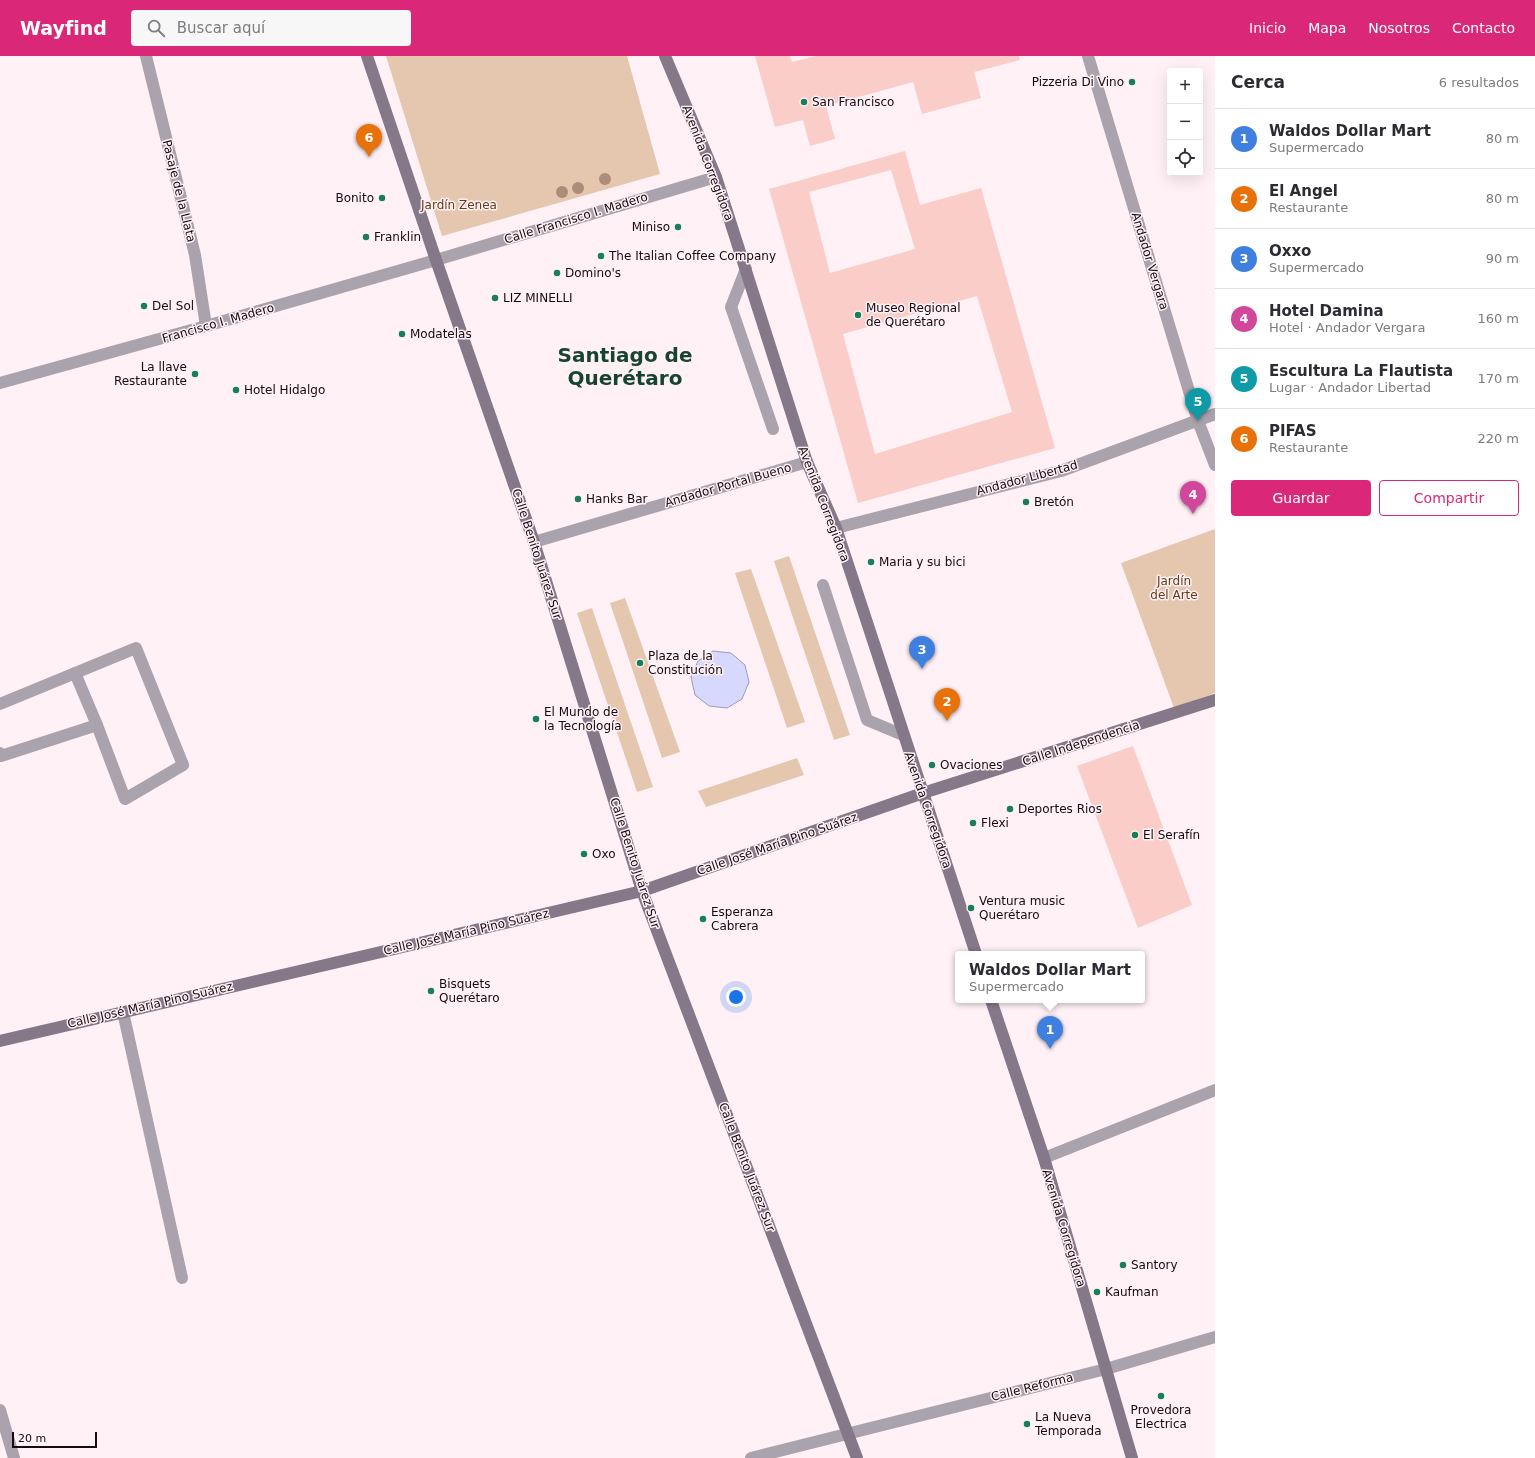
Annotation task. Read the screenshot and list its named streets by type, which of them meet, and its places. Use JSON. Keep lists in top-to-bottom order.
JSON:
{
  "streets": {
    "main road": [
      "Avenida Corregidora",
      "Calle Benito Juárez Sur",
      "Calle Independencia",
      "Calle José María Pino Suárez"
    ],
    "street": [
      "Pasaje de la Llata",
      "Calle Francisco I. Madero",
      "Andador Vergara",
      "Francisco I. Madero",
      "Andador Libertad",
      "Andador Portal Bueno",
      "Calle Reforma"
    ]
  },
  "crossings": [
    ["Avenida Corregidora", "Calle Francisco I. Madero"],
    ["Avenida Corregidora", "Andador Libertad"],
    ["Avenida Corregidora", "Andador Portal Bueno"],
    ["Avenida Corregidora", "Calle Independencia"],
    ["Avenida Corregidora", "Calle José María Pino Suárez"],
    ["Avenida Corregidora", "Calle Reforma"],
    ["Pasaje de la Llata", "Francisco I. Madero"],
    ["Calle Francisco I. Madero", "Francisco I. Madero"],
    ["Calle Francisco I. Madero", "Calle Benito Juárez Sur"],
    ["Andador Vergara", "Andador Libertad"],
    ["Francisco I. Madero", "Calle Benito Juárez Sur"],
    ["Andador Portal Bueno", "Calle Benito Juárez Sur"],
    ["Calle Benito Juárez Sur", "Calle José María Pino Suárez"],
    ["Calle Benito Juárez Sur", "Calle Reforma"],
    ["Calle Independencia", "Calle José María Pino Suárez"]
  ],
  "districts": ["Santiago de Querétaro"],
  "parks": ["Jardín Zenea", "Jardín del Arte"],
  "places": [
    "Pizzeria Di Vino",
    "San Francisco",
    "Bonito",
    "Miniso",
    "Franklin",
    "The Italian Coffee Company",
    "Domino's",
    "LIZ MINELLI",
    "Del Sol",
    "Museo Regional de Querétaro",
    "Modatelas",
    "La llave Restaurante",
    "Hotel Hidalgo",
    "Hanks Bar",
    "Bretón",
    "Maria y su bici",
    "Plaza de la Constitución",
    "El Mundo de la Tecnología",
    "Ovaciones",
    "Deportes Rios",
    "Flexi",
    "El Serafín",
    "Oxo",
    "Ventura music Querétaro",
    "Esperanza Cabrera",
    "Bisquets Querétaro",
    "Santory",
    "Kaufman",
    "Provedora Electrica",
    "La Nueva Temporada"
  ],
  "scale_bar": "20 m",
  "page": {
    "header": "Wayfind",
    "search": "Buscar aquí",
    "nav": [
      "Inicio",
      "Mapa",
      "Nosotros",
      "Contacto"
    ],
    "heading": ["Cerca", "6 resultados"],
    "map_buttons": ["+", "−"],
    "list": [
      {
        "mark": "1",
        "name": "Waldos Dollar Mart",
        "note": "Supermercado",
        "value": "80 m"
      },
      {
        "mark": "2",
        "name": "El Angel",
        "note": "Restaurante",
        "value": "80 m"
      },
      {
        "mark": "3",
        "name": "Oxxo",
        "note": "Supermercado",
        "value": "90 m"
      },
      {
        "mark": "4",
        "name": "Hotel Damina",
        "note": "Hotel · Andador Vergara",
        "value": "160 m"
      },
      {
        "mark": "5",
        "name": "Escultura La Flautista",
        "note": "Lugar · Andador Libertad",
        "value": "170 m"
      },
      {
        "mark": "6",
        "name": "PIFAS",
        "note": "Restaurante",
        "value": "220 m"
      }
    ],
    "pins": [
      "6",
      "5",
      "4",
      "3",
      "2",
      "1"
    ],
    "buttons": ["Guardar", "Compartir"],
    "popup": ["Waldos Dollar Mart", "Supermercado"],
    "scale": "20 m"
  }
}
